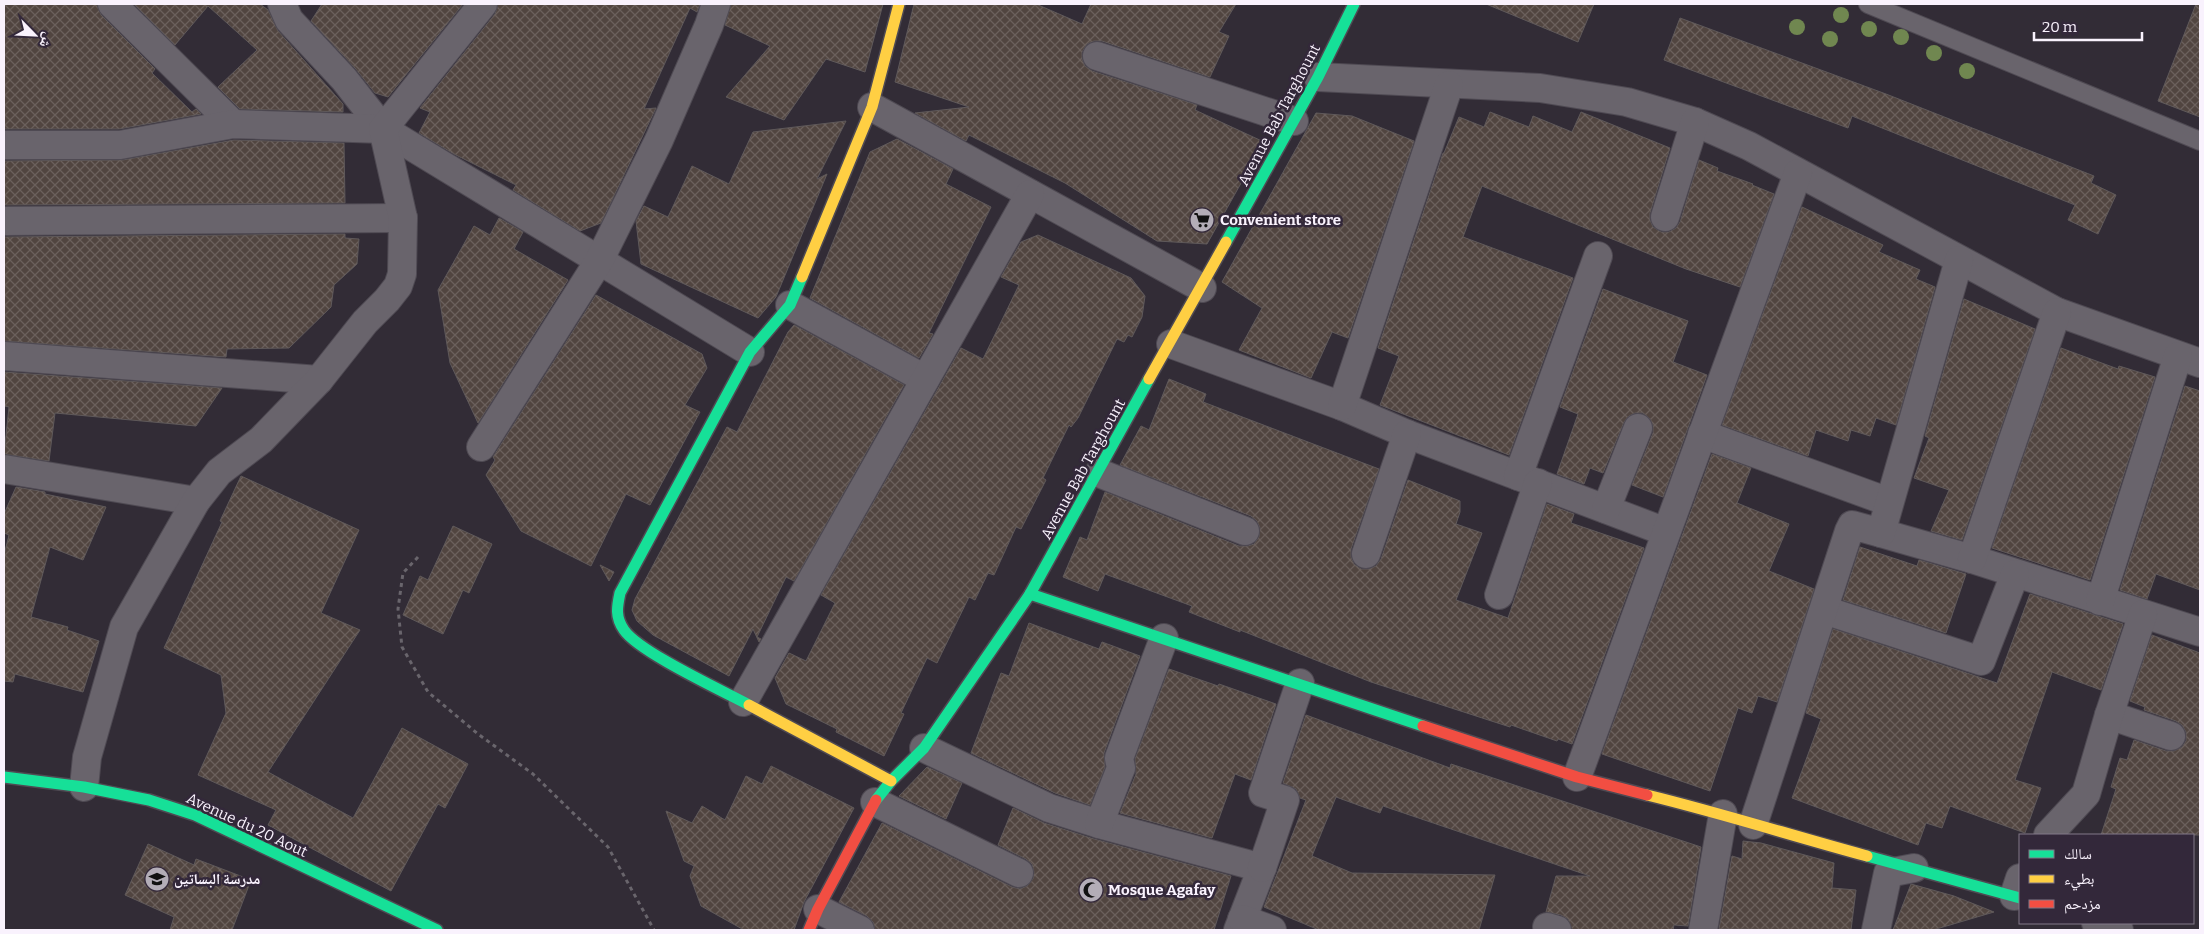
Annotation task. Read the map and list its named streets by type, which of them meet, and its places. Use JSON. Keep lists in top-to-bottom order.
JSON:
{
  "streets": {
    "street": ["Avenue Bab Targhount", "Avenue du 20 Aout"]
  },
  "places": {
    "supermarket": ["Convenient store"],
    "school or university": ["مدرسة البساتين"],
    "mosque": ["Mosque Agafay"]
  },
  "legend": ["سالك", "بطيء", "مزدحم"],
  "scale_bar": "20 m",
  "north": "bottom right"
}
